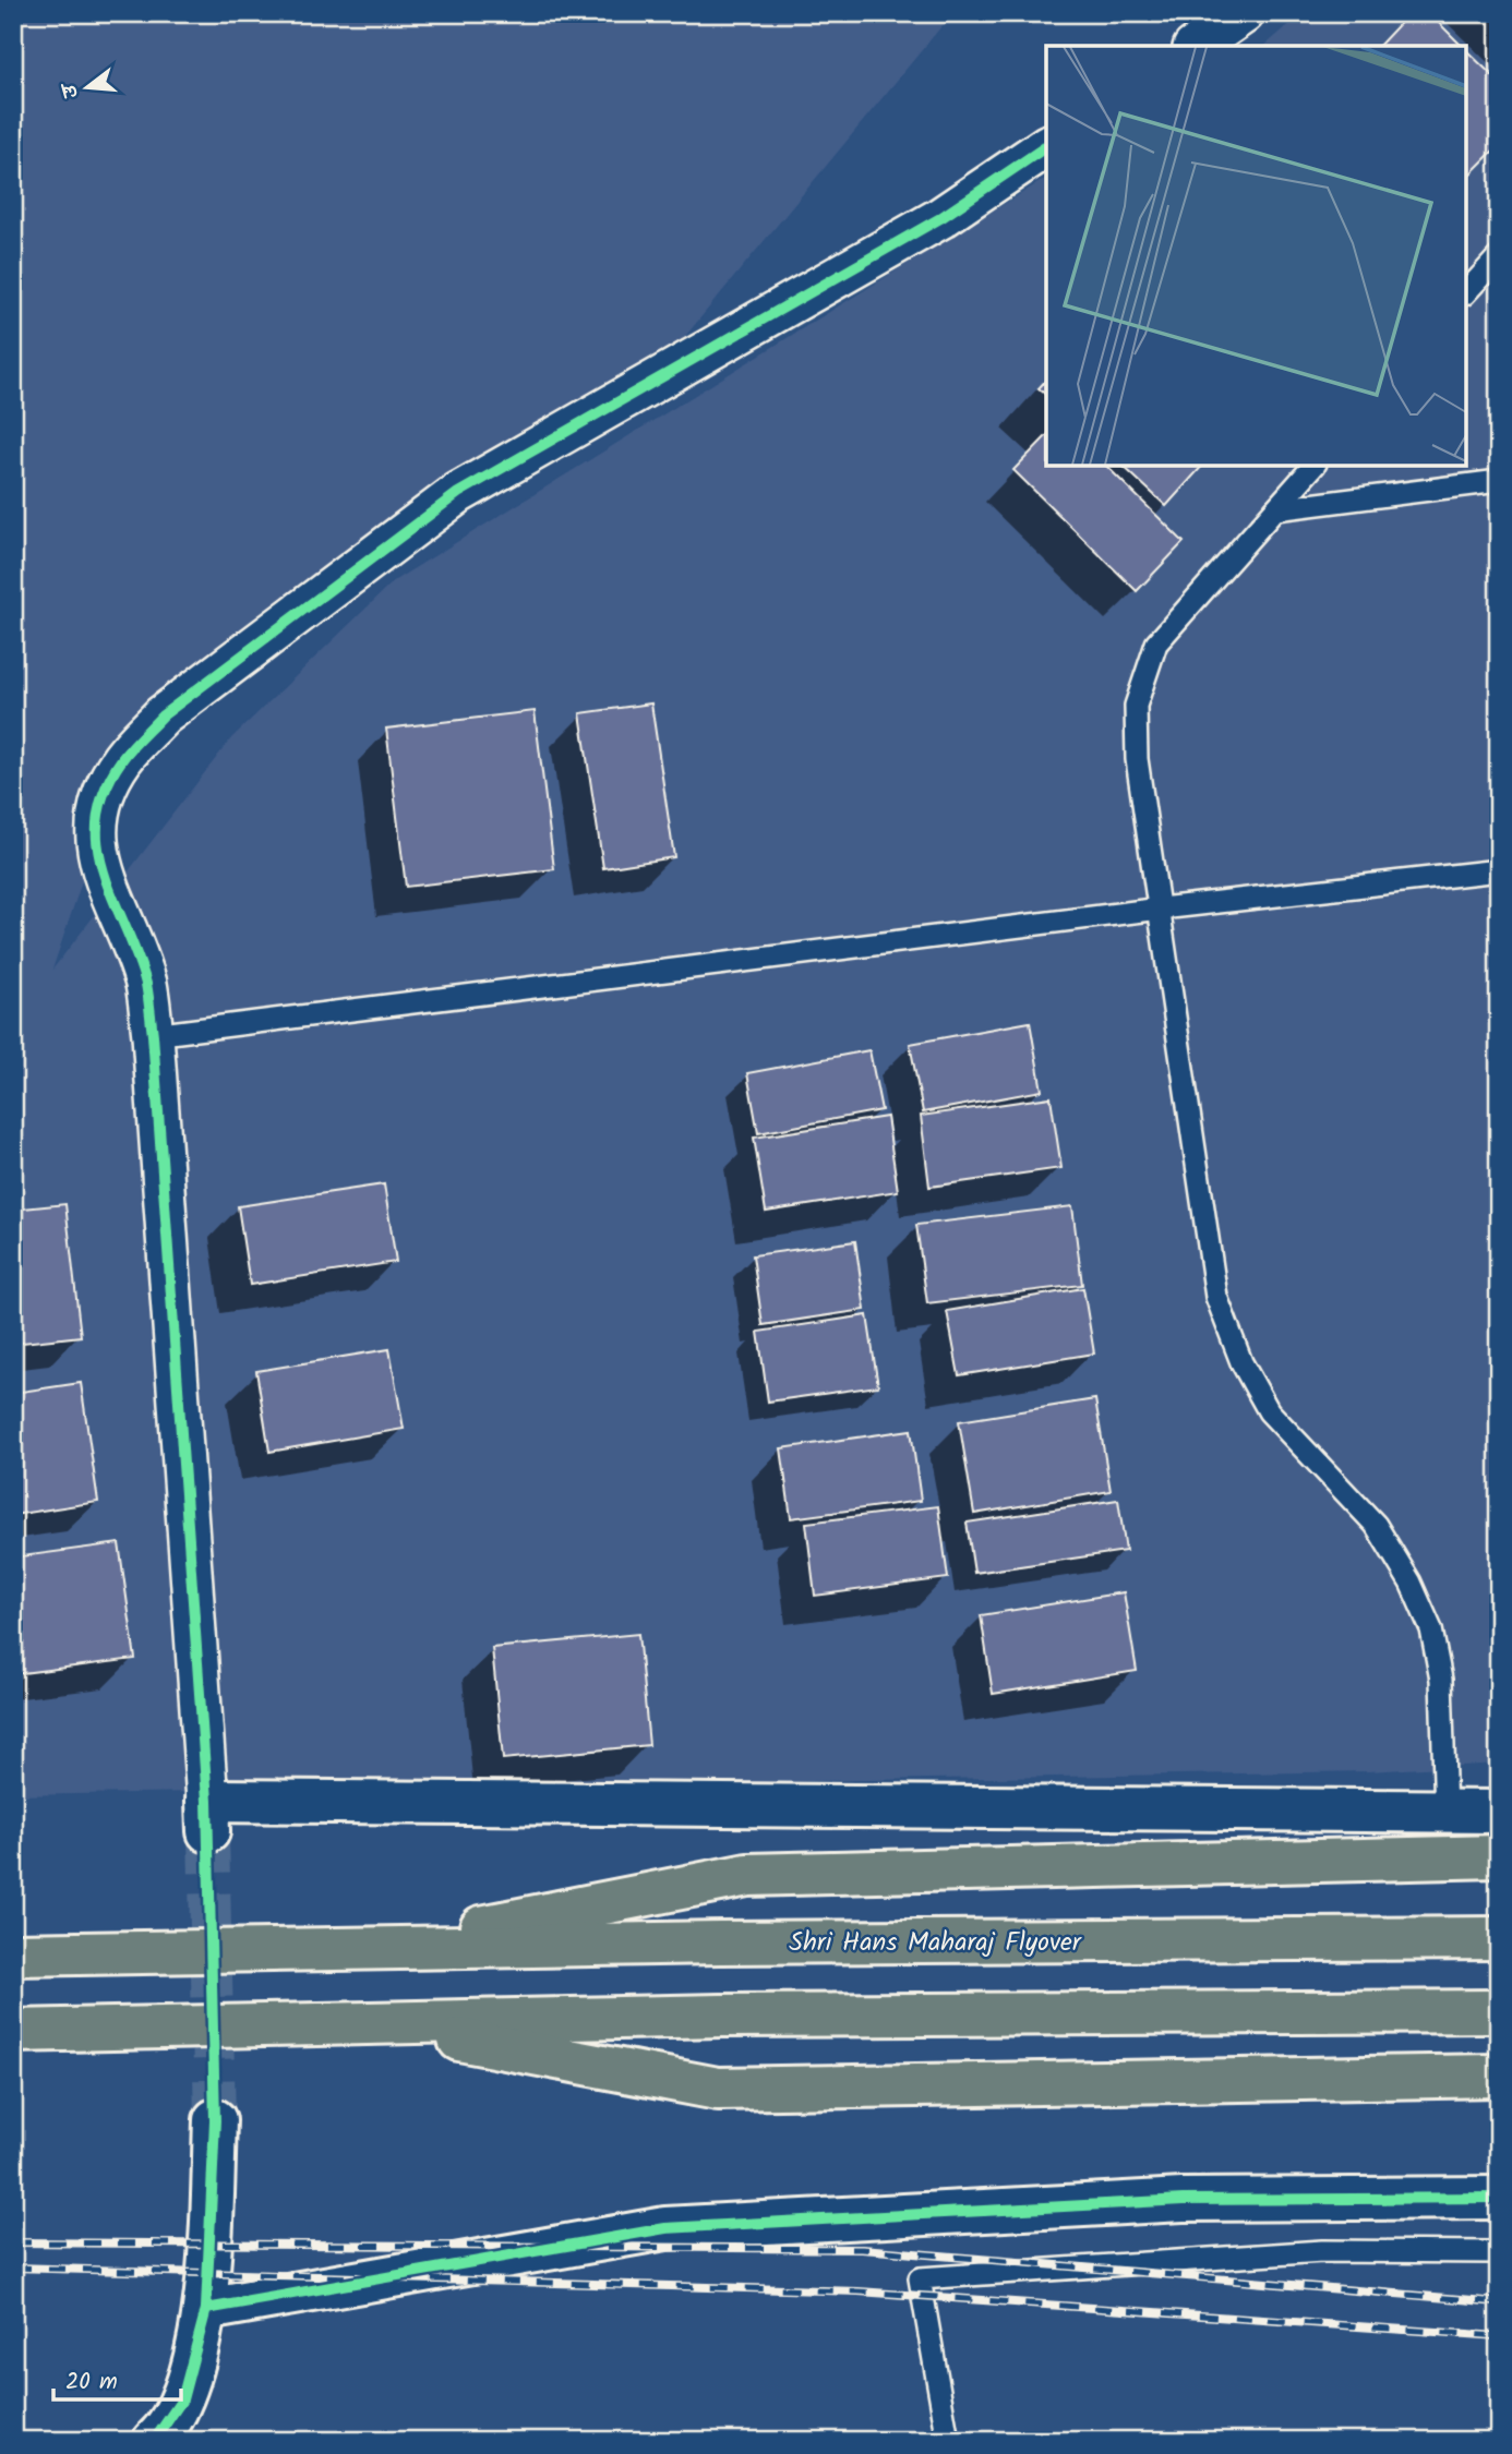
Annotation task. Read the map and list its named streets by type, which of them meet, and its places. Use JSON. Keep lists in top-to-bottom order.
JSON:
{
  "streets": {
    "main road": ["Shri Hans Maharaj Flyover"]
  },
  "scale_bar": "20 m",
  "north": "left"
}
